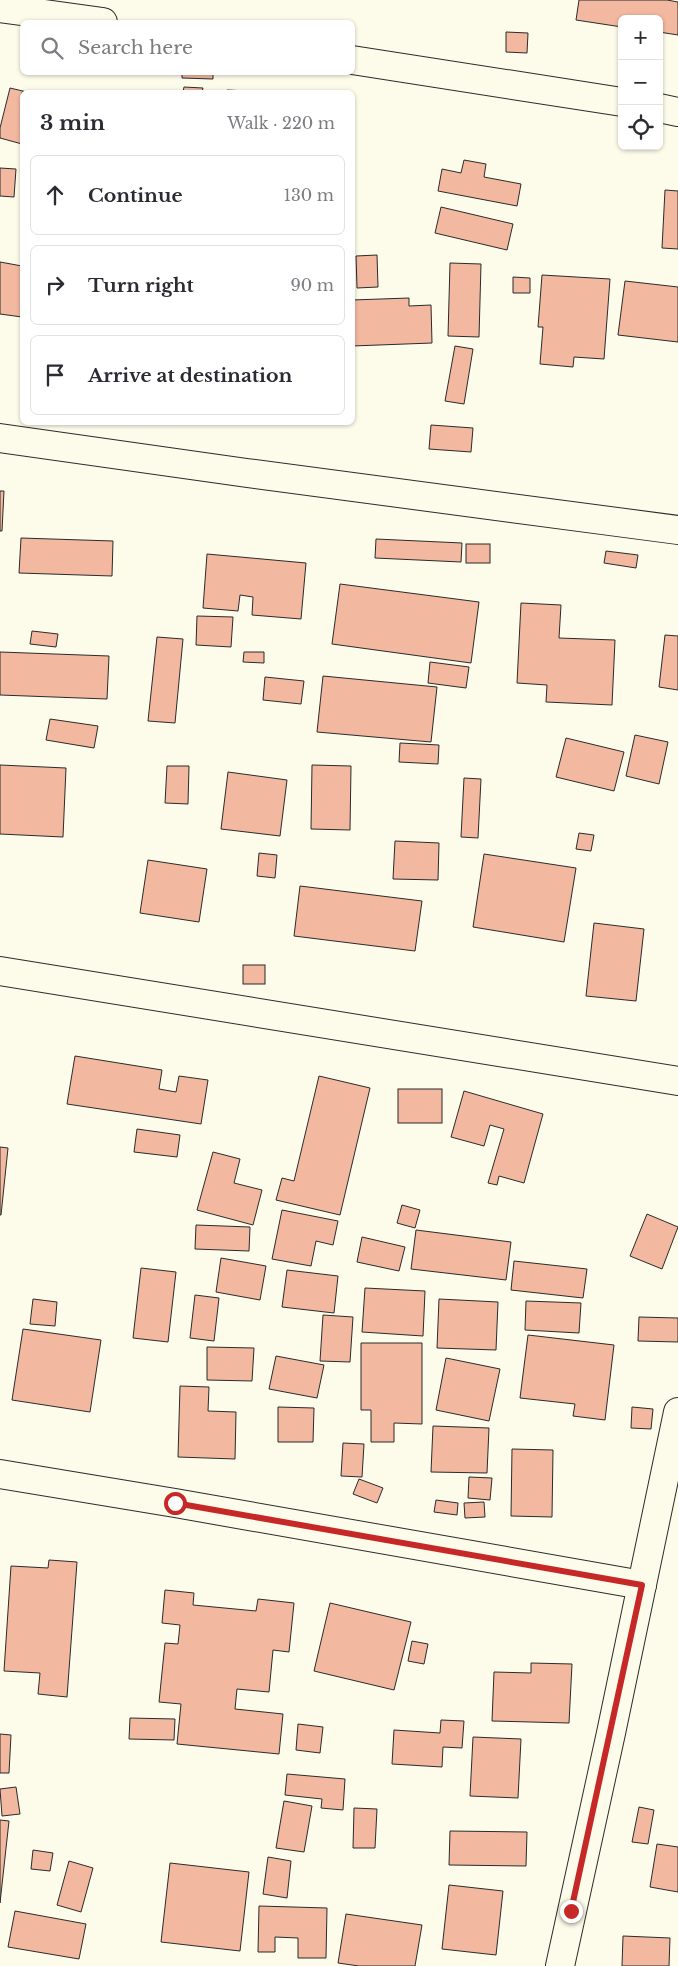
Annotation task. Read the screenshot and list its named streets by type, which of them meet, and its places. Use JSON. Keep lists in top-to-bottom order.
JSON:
{
  "page": {
    "map_buttons": ["+", "−"],
    "search": "Search here",
    "heading": ["3 min", "Walk · 220 m"],
    "list": [
      ["Continue", "130 m"],
      ["Turn right", "90 m"],
      "Arrive at destination"
    ]
  }
}
